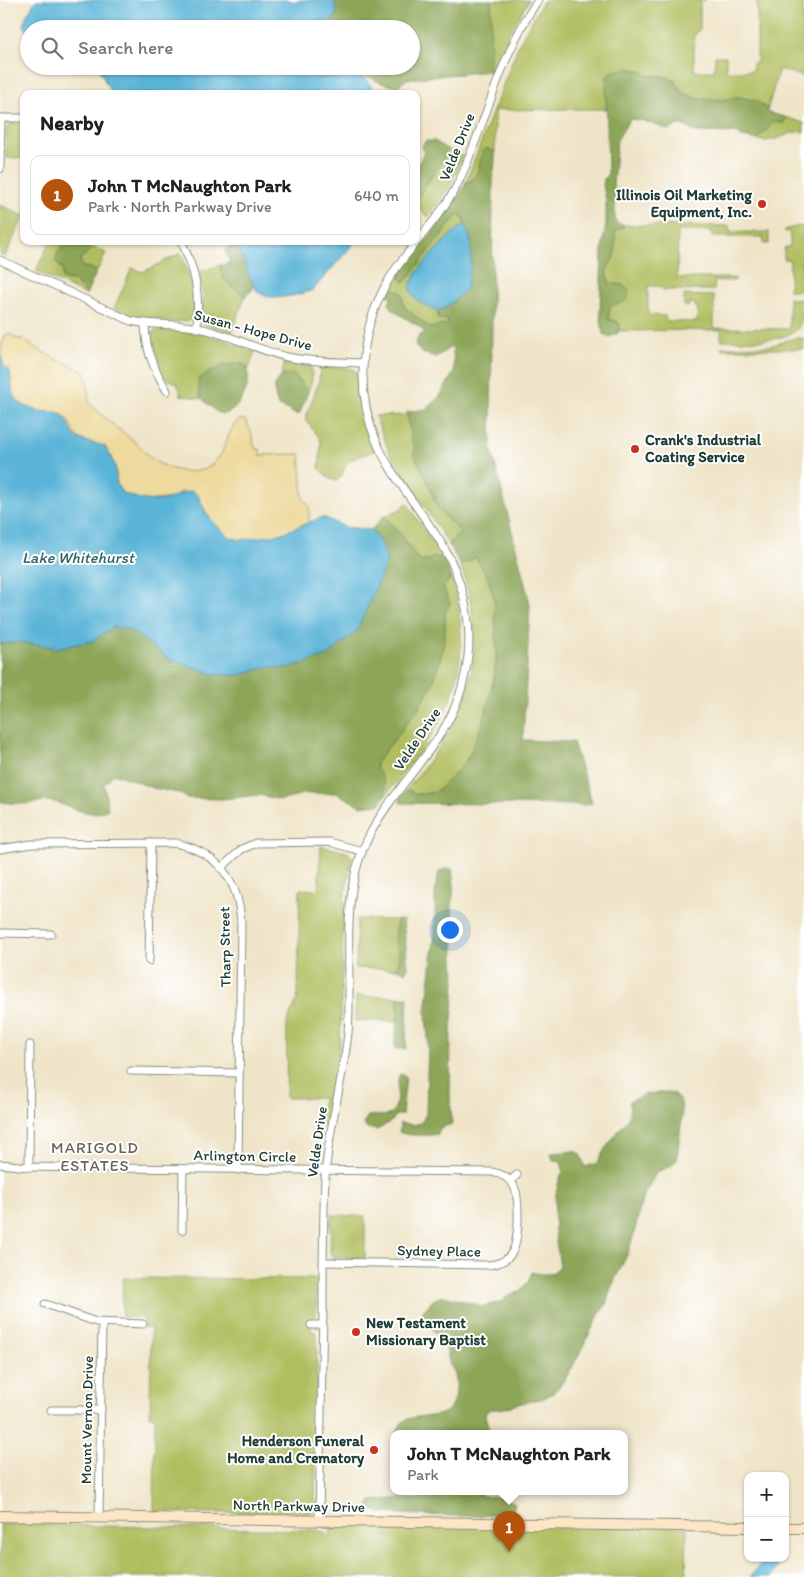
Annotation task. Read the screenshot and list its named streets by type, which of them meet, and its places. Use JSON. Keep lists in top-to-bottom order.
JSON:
{
  "streets": {
    "main road": ["North Parkway Drive"],
    "street": [
      "Velde Drive",
      "Susan - Hope Drive",
      "Tharp Street",
      "Arlington Circle",
      "Sydney Place",
      "Mount Vernon Drive"
    ]
  },
  "crossings": [
    ["Velde Drive", "Susan - Hope Drive"],
    ["Velde Drive", "Arlington Circle"],
    ["Velde Drive", "Sydney Place"],
    ["Velde Drive", "North Parkway Drive"],
    ["Tharp Street", "Arlington Circle"],
    ["Arlington Circle", "Sydney Place"],
    ["Mount Vernon Drive", "North Parkway Drive"]
  ],
  "districts": ["MARIGOLD ESTATES"],
  "water": ["Lake Whitehurst"],
  "places": [
    "Illinois Oil Marketing Equipment, Inc.",
    "Crank's Industrial Coating Service",
    "New Testament Missionary Baptist",
    "Henderson Funeral Home and Crematory"
  ],
  "page": {
    "search": "Search here",
    "heading": "Nearby",
    "list": [
      {
        "mark": "1",
        "name": "John T McNaughton Park",
        "note": "Park · North Parkway Drive",
        "value": "640 m"
      }
    ],
    "popup": ["John T McNaughton Park", "Park"],
    "map_buttons": ["+", "−"],
    "pins": "1"
  }
}
